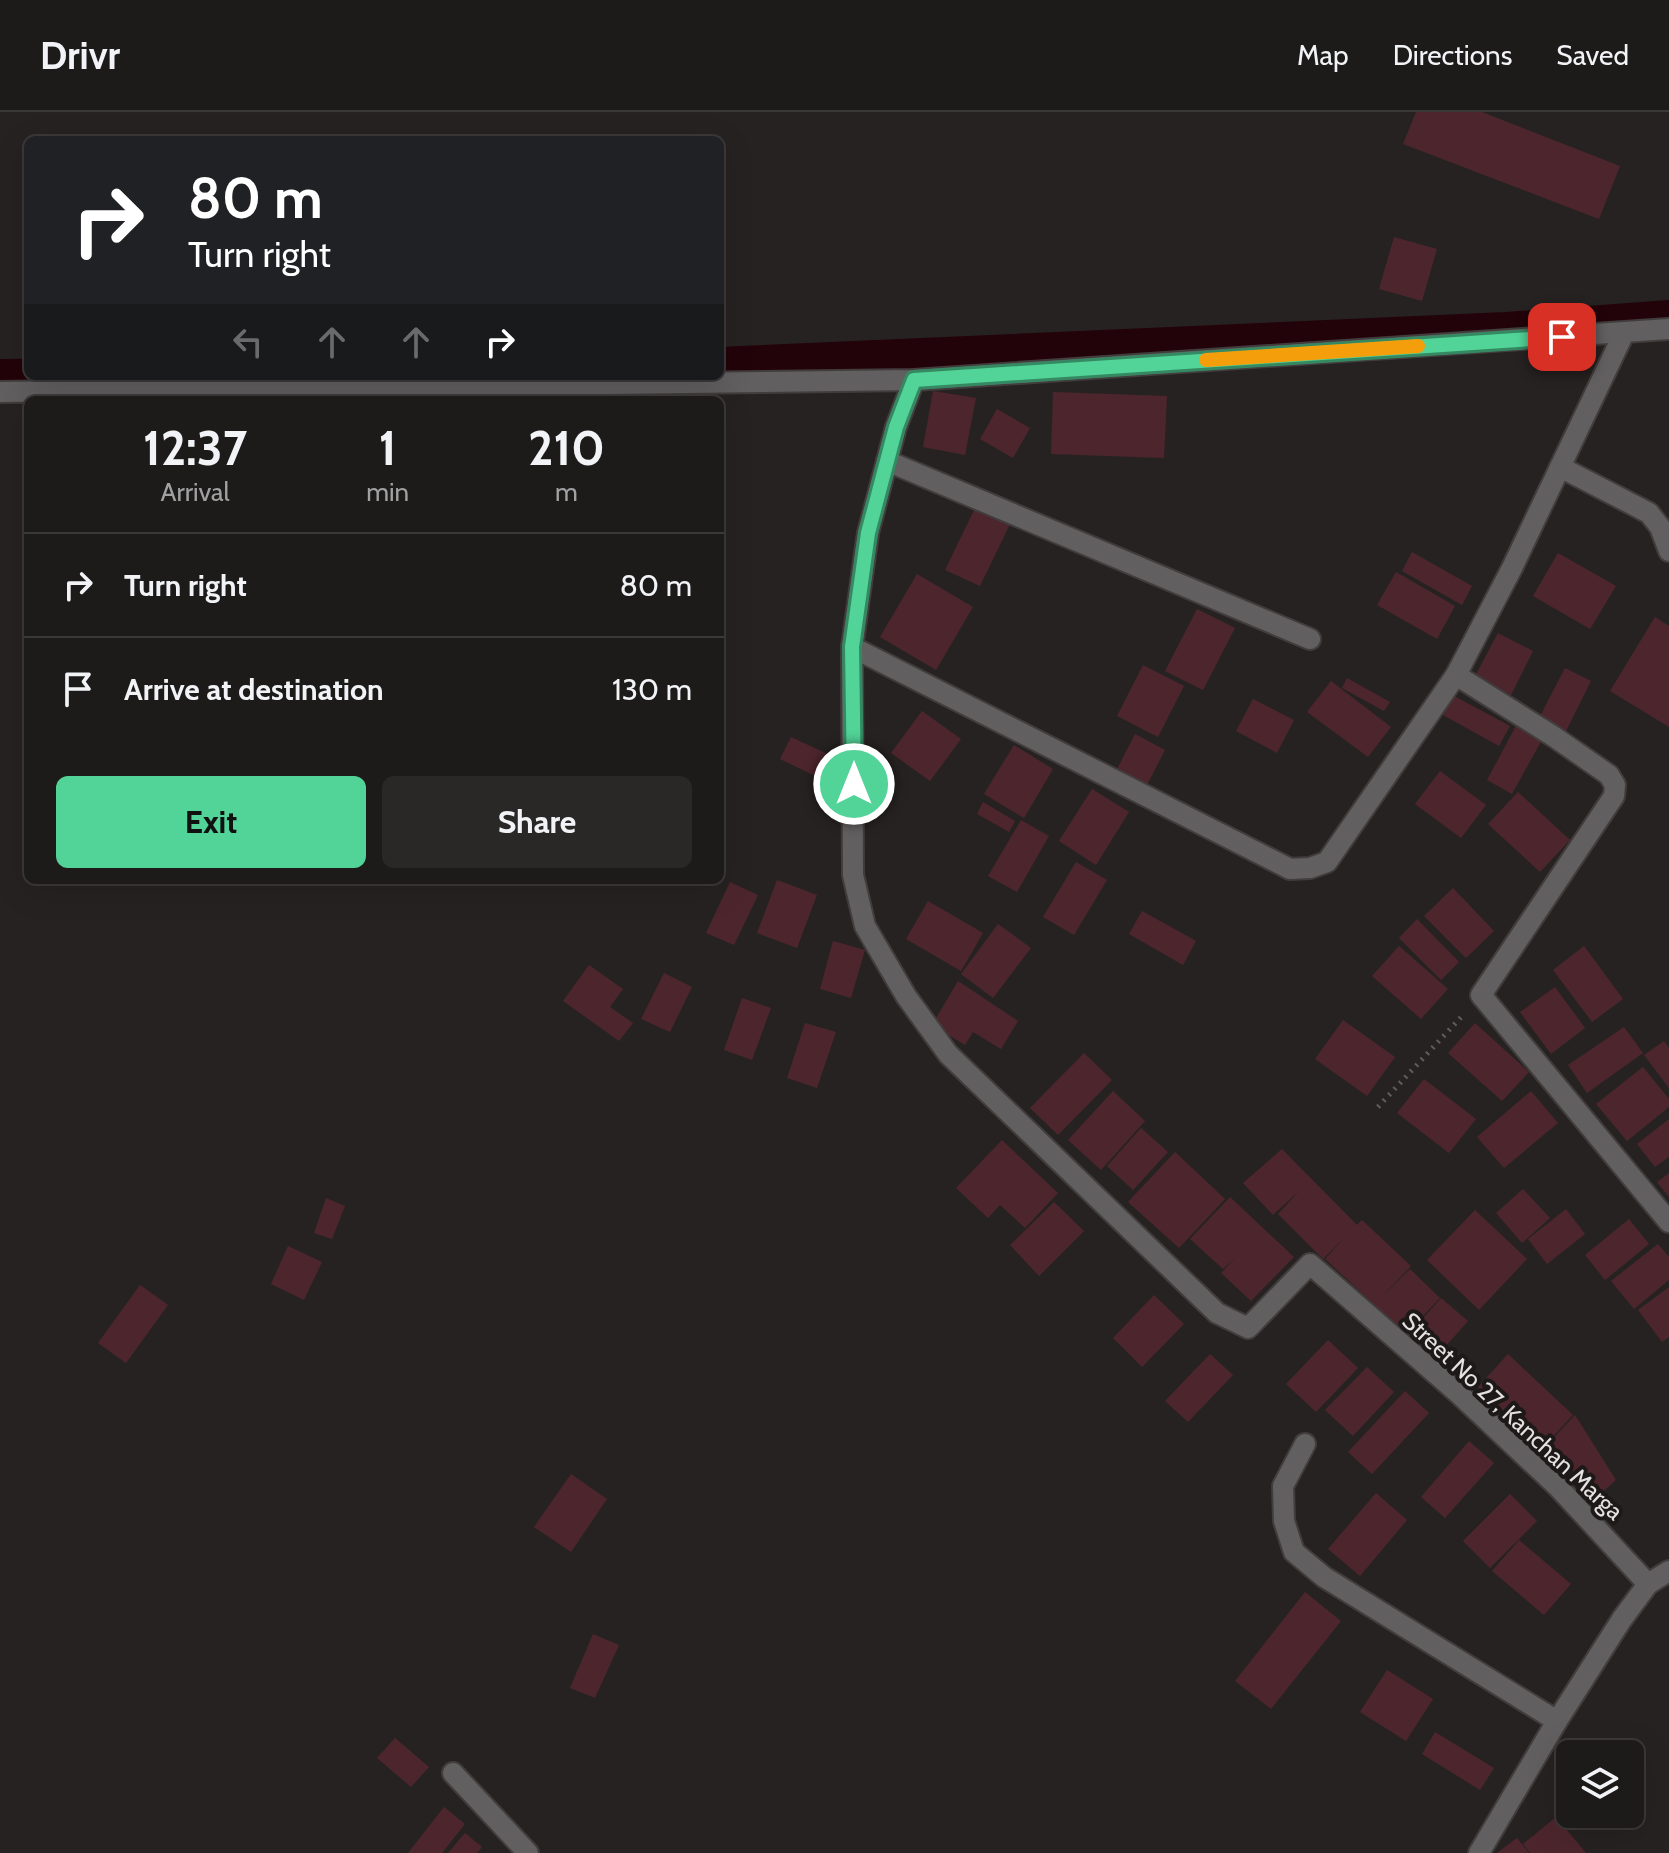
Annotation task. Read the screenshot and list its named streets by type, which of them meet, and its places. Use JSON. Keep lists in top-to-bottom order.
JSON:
{
  "streets": {
    "street": ["Street No 27, Kanchan Marga"]
  },
  "page": {
    "header": "Drivr",
    "nav": ["Map", "Directions", "Saved"],
    "turn": ["80 m", "Turn right"],
    "eta": [
      "12:37",
      "Arrival",
      "1",
      "min",
      "210",
      "m"
    ],
    "list": [
      {
        "name": "Turn right",
        "value": "80 m"
      },
      {
        "name": "Arrive at destination",
        "value": "130 m"
      }
    ],
    "buttons": ["Exit", "Share"]
  }
}
